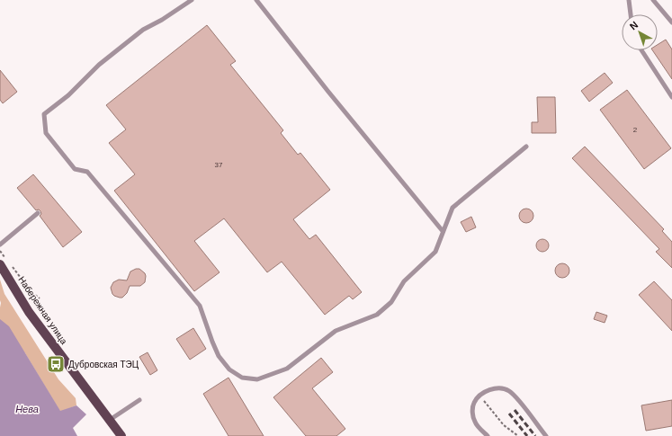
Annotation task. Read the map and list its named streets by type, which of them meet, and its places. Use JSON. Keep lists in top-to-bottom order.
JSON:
{
  "streets": {
    "main road": ["Набережная улица"]
  },
  "water": ["Нева"],
  "places": {
    "bus stop": ["Дубровская ТЭЦ"]
  },
  "house_numbers": ["2", "37"],
  "north": "top left"
}
